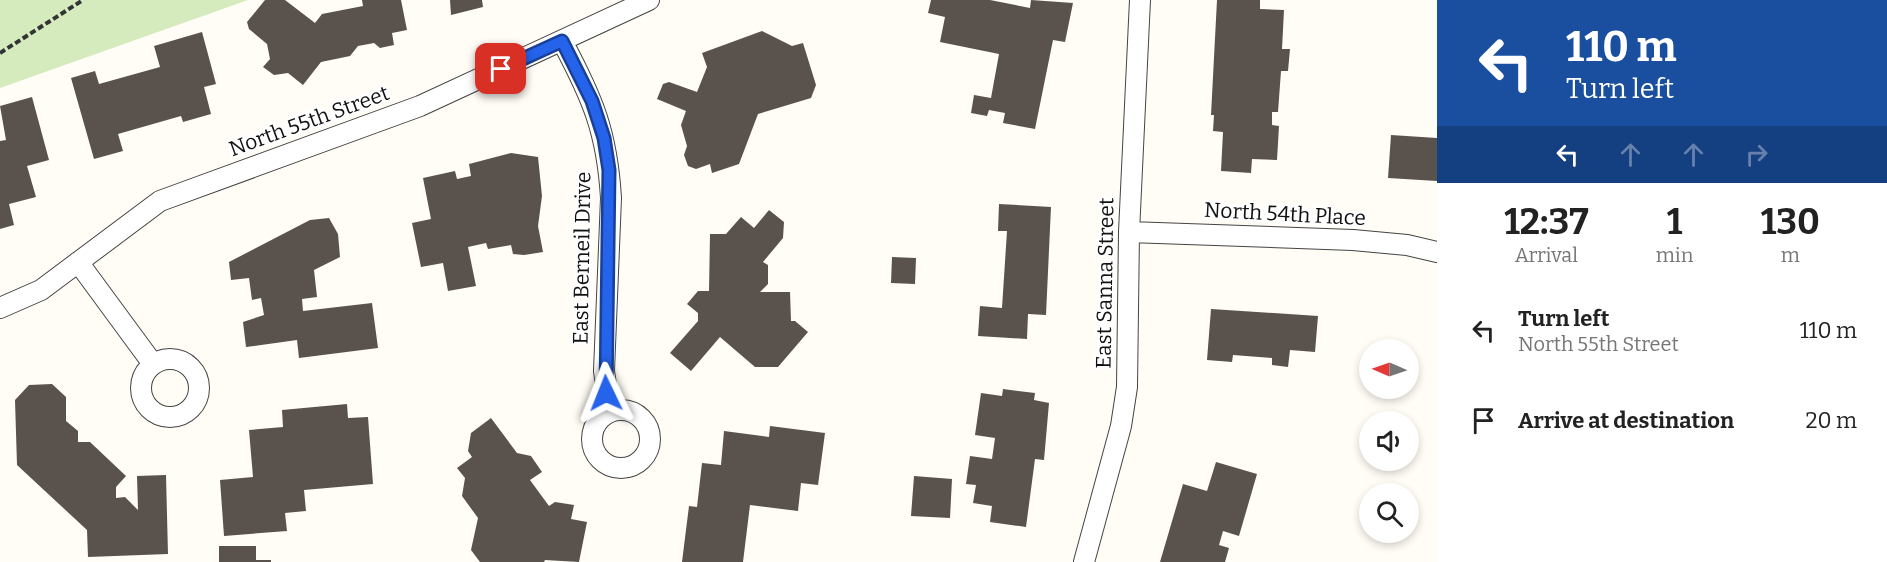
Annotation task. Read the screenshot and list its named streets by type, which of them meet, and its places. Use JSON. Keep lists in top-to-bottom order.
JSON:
{
  "streets": {
    "street": [
      "North 55th Street",
      "North 54th Place",
      "East Berneil Drive",
      "East Sanna Street"
    ]
  },
  "crossings": [
    ["North 55th Street", "East Berneil Drive"],
    ["North 54th Place", "East Sanna Street"]
  ],
  "north": "left",
  "page": {
    "turn": ["110 m", "Turn left"],
    "eta": [
      "12:37",
      "Arrival",
      "1",
      "min",
      "130",
      "m"
    ],
    "list": [
      {
        "name": "Turn left",
        "note": "North 55th Street",
        "value": "110 m"
      },
      {
        "name": "Arrive at destination",
        "value": "20 m"
      }
    ]
  }
}
